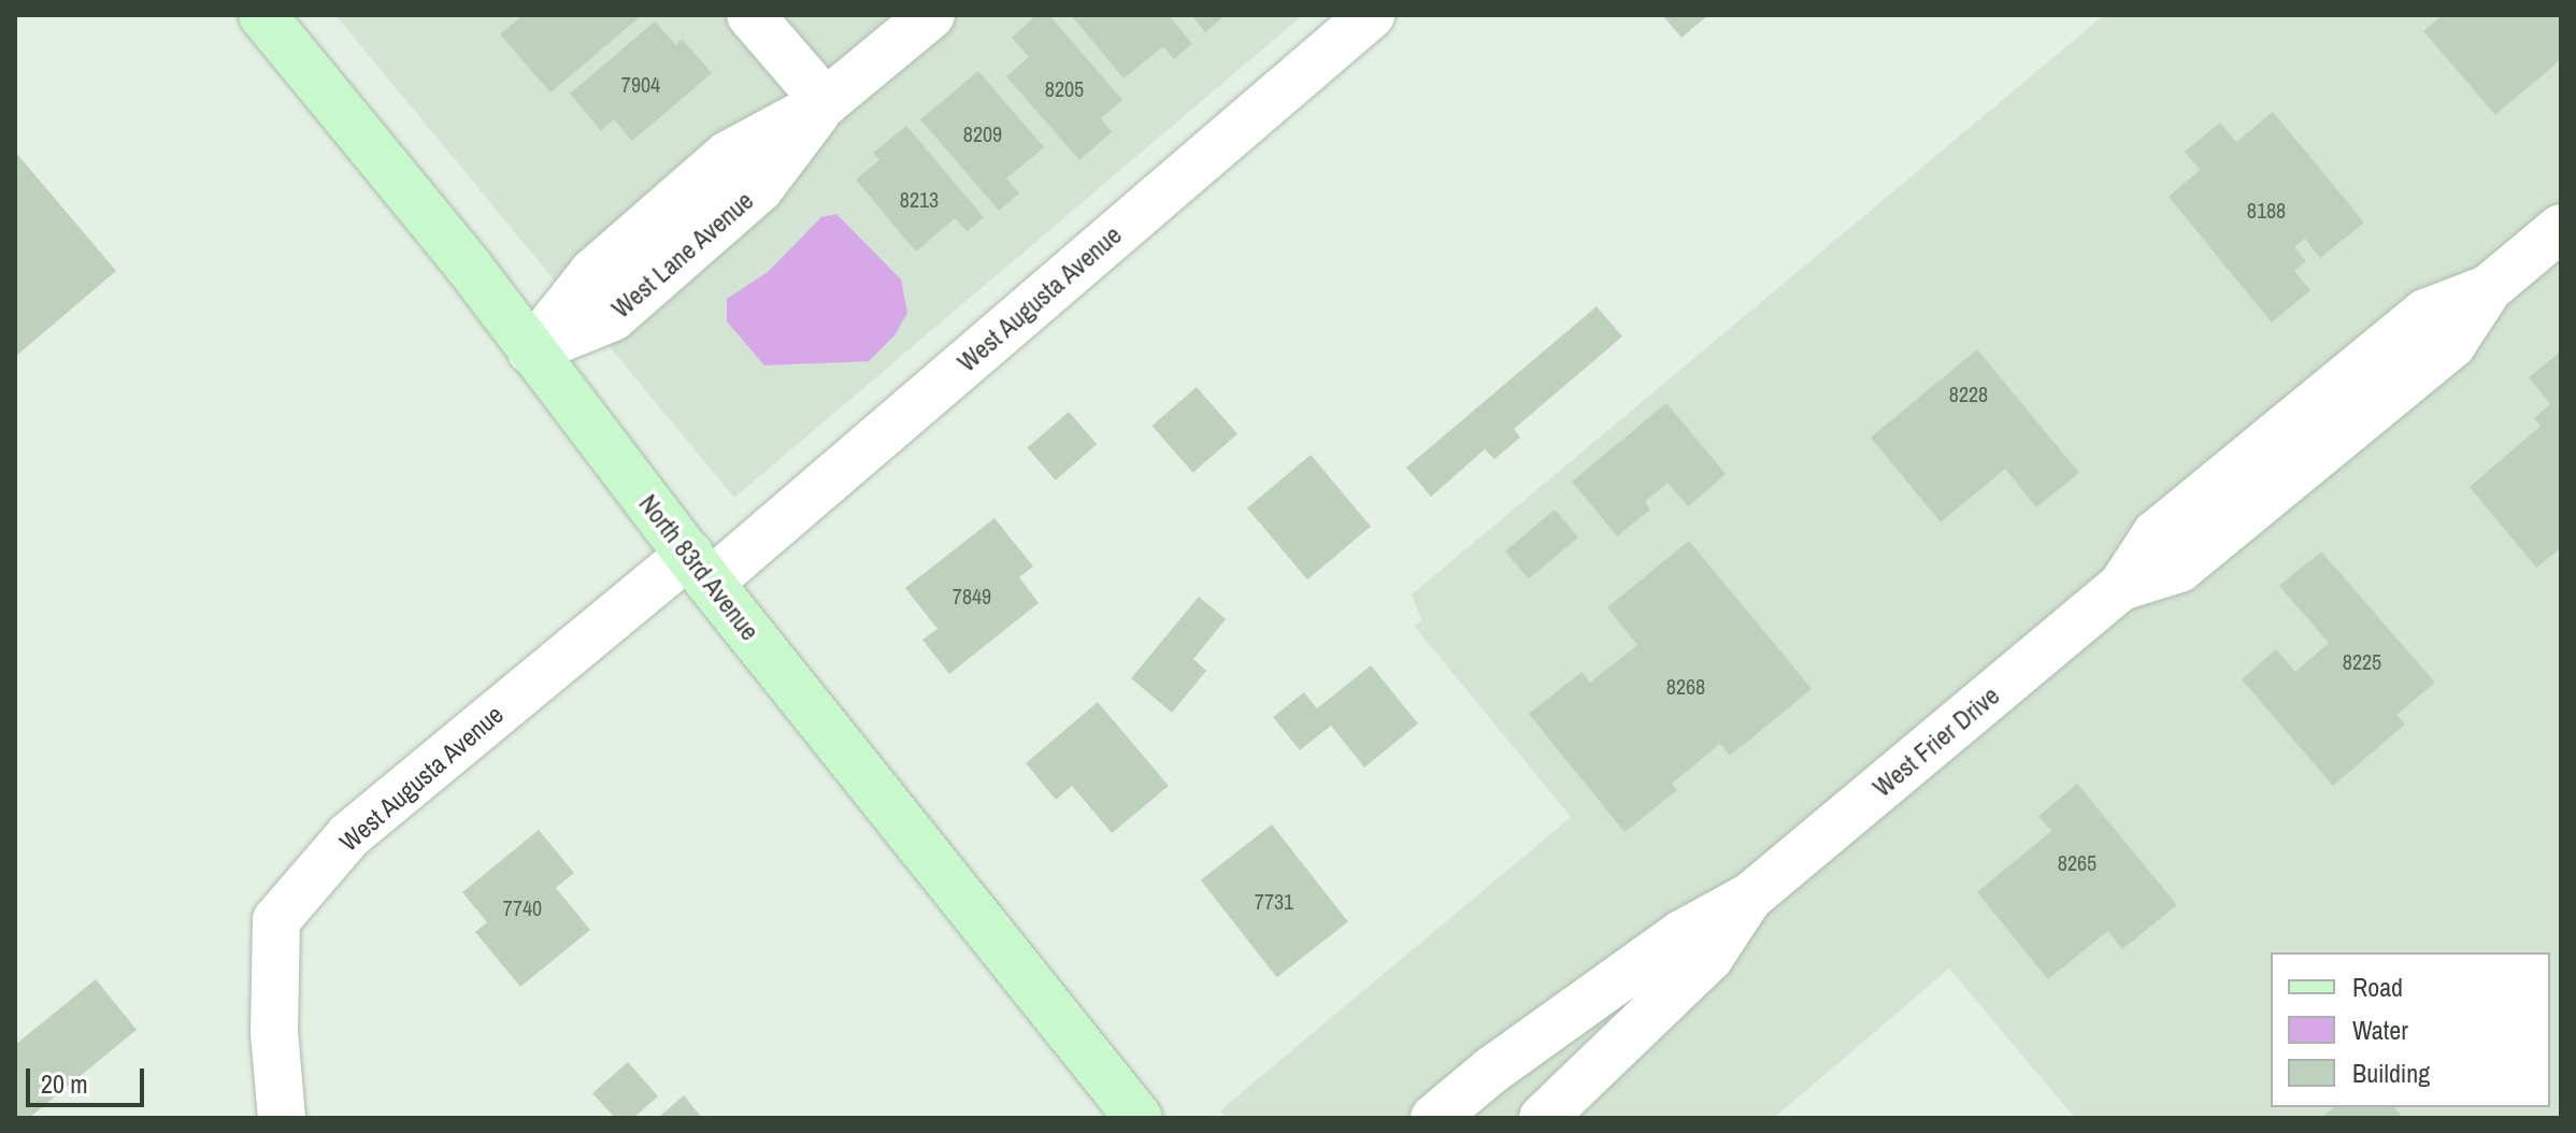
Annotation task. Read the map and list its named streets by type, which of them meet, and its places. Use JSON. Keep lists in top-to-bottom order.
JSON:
{
  "streets": {
    "main road": ["North 83rd Avenue"],
    "street": ["West Lane Avenue", "West Augusta Avenue", "West Frier Drive"]
  },
  "crossings": [
    ["West Lane Avenue", "North 83rd Avenue"],
    ["West Augusta Avenue", "North 83rd Avenue"]
  ],
  "house_numbers": [
    "7904",
    "8205",
    "8209",
    "8213",
    "8188",
    "8228",
    "7849",
    "8225",
    "8268",
    "8265",
    "7731",
    "7740"
  ],
  "legend": ["Road", "Water", "Building"],
  "scale_bar": "20 m"
}
